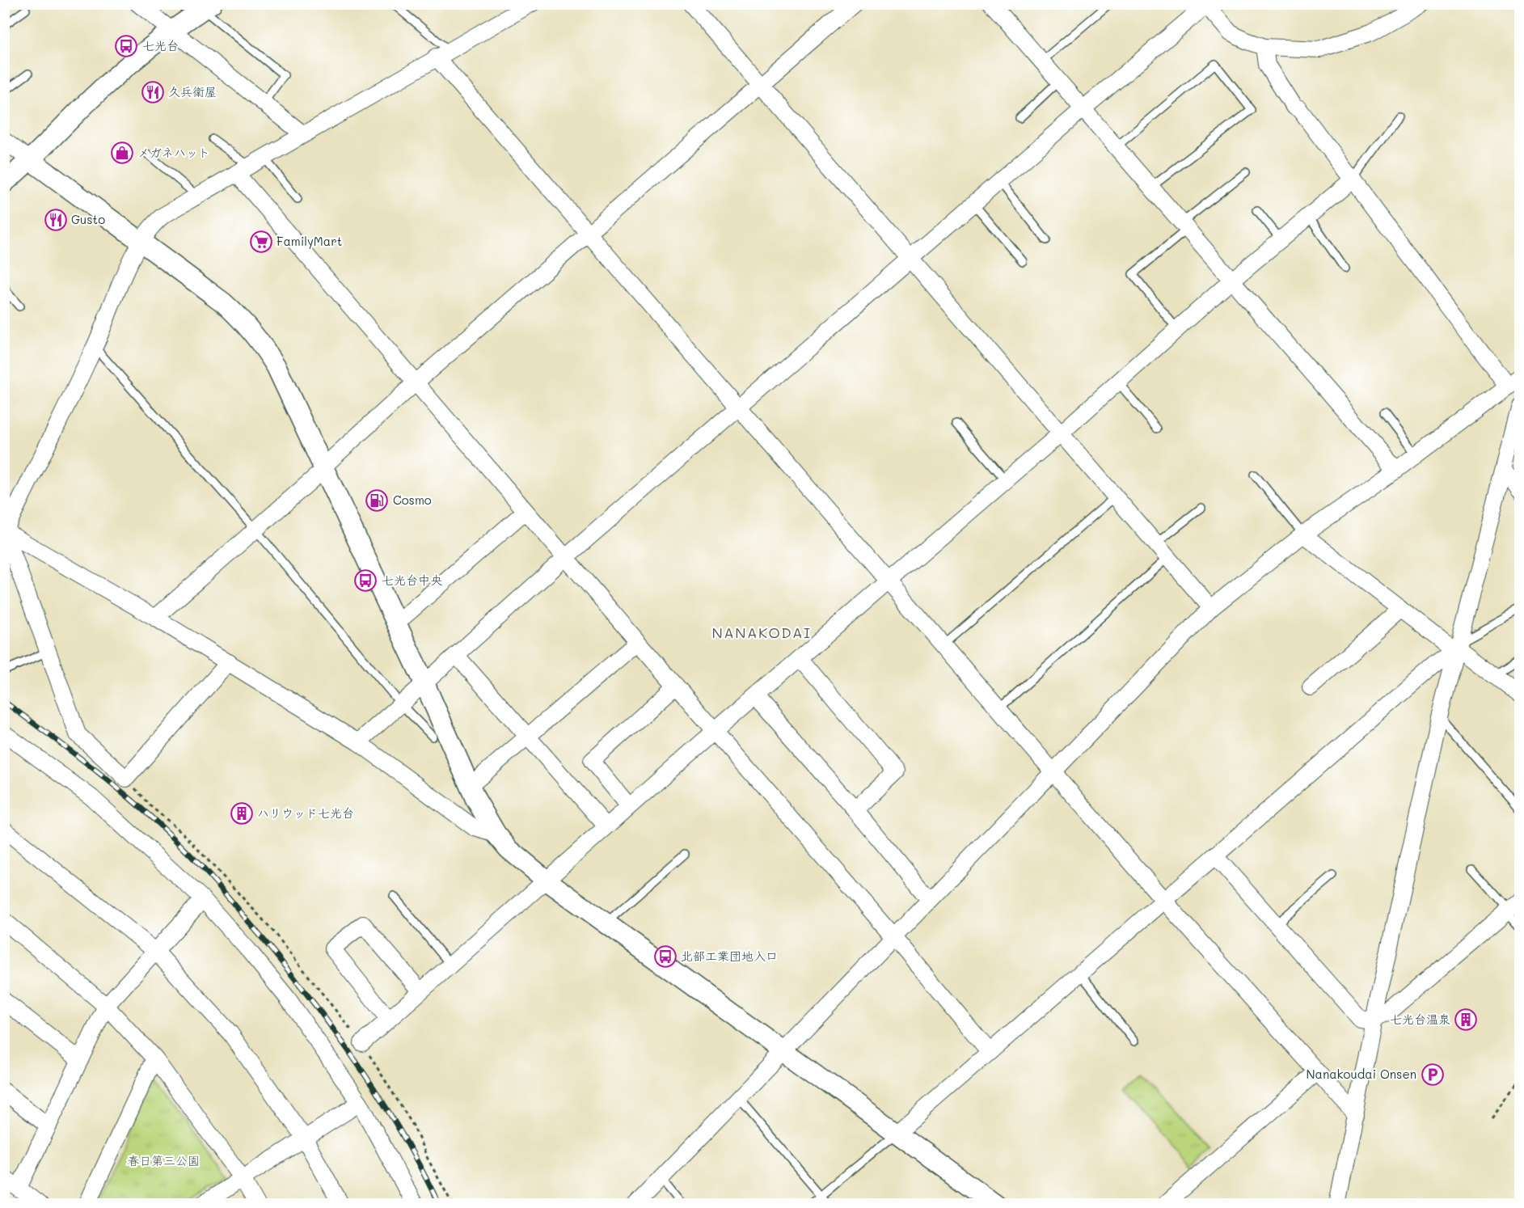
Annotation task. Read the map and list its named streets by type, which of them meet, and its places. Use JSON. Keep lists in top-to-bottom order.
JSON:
{
  "districts": ["NANAKODAI"],
  "parks": ["春日第三公園"],
  "places": {
    "bus stop": ["七光台", "七光台中央", "北部工業団地入口"],
    "restaurant": ["久兵衛屋", "Gusto"],
    "shop": ["メガネハット"],
    "supermarket": ["FamilyMart"],
    "fuel station": ["Cosmo"],
    "building": ["ハリウッド七光台", "七光台温泉"],
    "parking": ["Nanakoudai Onsen"]
  }
}
